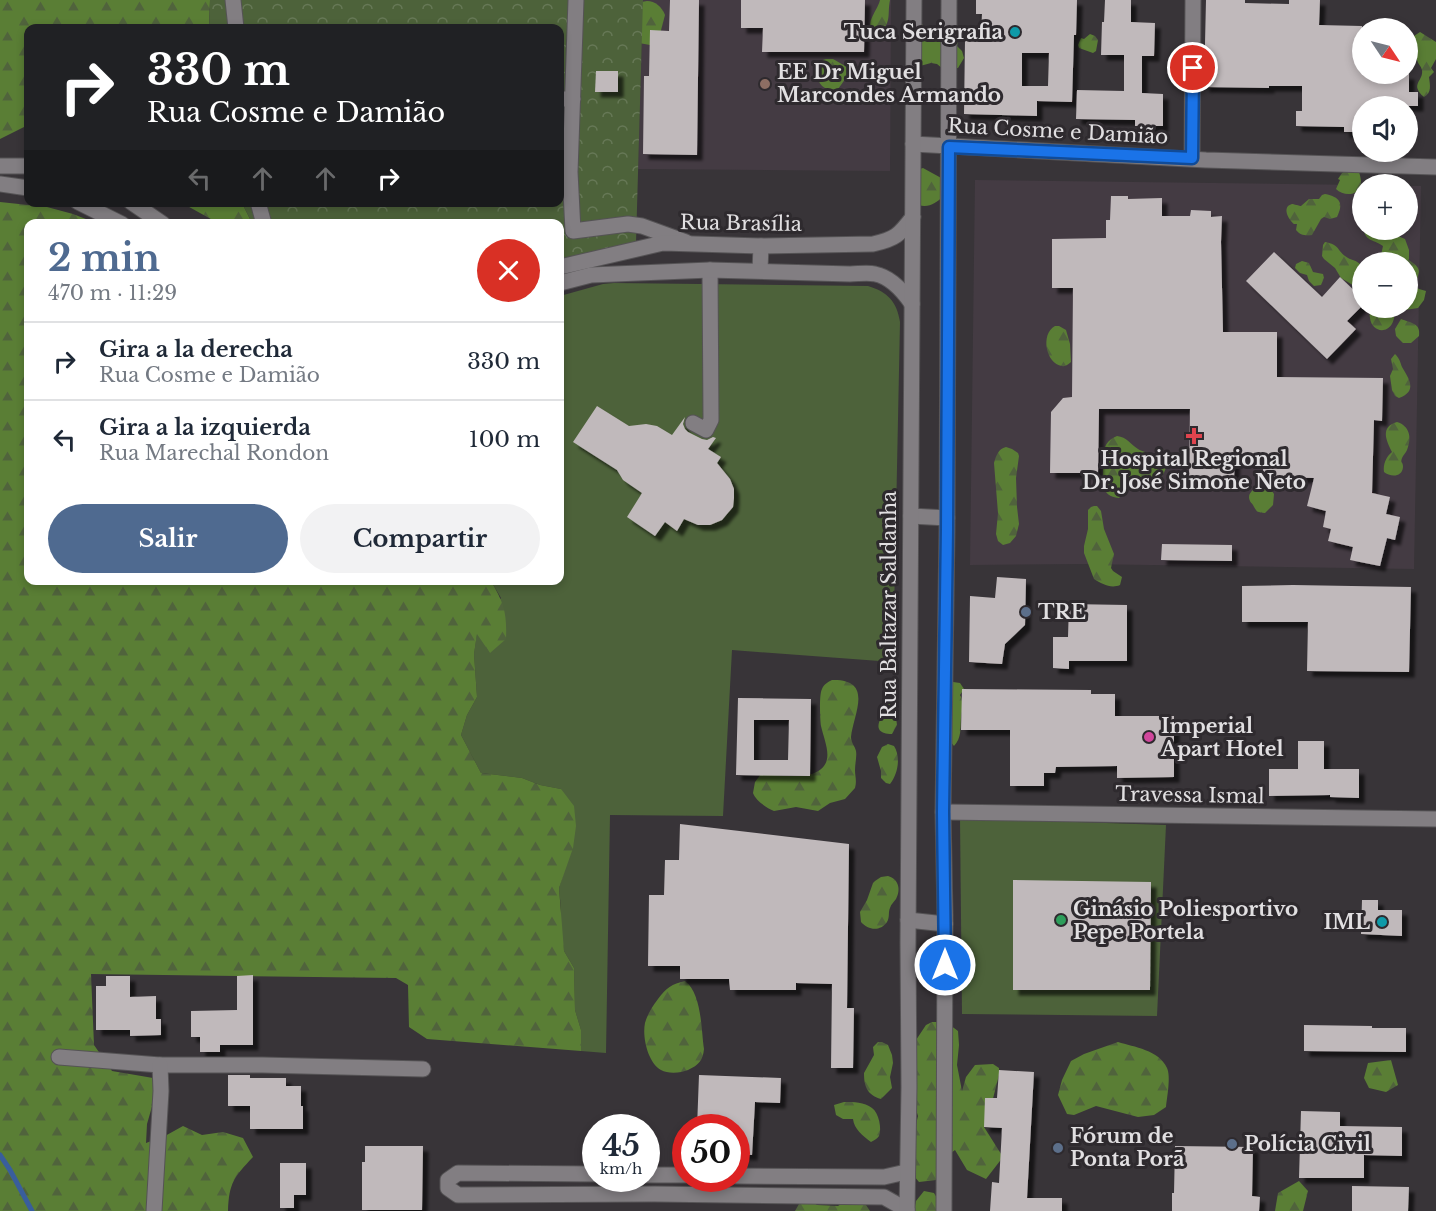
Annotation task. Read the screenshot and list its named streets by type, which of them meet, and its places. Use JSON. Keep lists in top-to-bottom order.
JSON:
{
  "streets": {
    "main road": [
      "Rua Cosme e Damião",
      "Rua Brasília",
      "Rua Baltazar Saldanha",
      "Travessa Ismal"
    ]
  },
  "crossings": [
    ["Rua Cosme e Damião", "Rua Baltazar Saldanha"],
    ["Rua Brasília", "Rua Baltazar Saldanha"]
  ],
  "places": {
    "other": [
      "Tuca Serigrafia",
      "EE Dr Miguel Marcondes Armando",
      "TRE",
      "Imperial Apart Hotel",
      "Ginásio Poliesportivo Pepe Portela",
      "IML",
      "Polícia Civil",
      "Fórum de Ponta Porã"
    ],
    "health": ["Hospital Regional Dr. José Simone Neto"]
  },
  "north": "bottom right",
  "page": {
    "map_buttons": ["+", "−"],
    "turn": ["330 m", "Rua Cosme e Damião"],
    "heading": ["2 min", "470 m · 11:29"],
    "list": [
      {
        "name": "Gira a la derecha",
        "note": "Rua Cosme e Damião",
        "value": "330 m"
      },
      {
        "name": "Gira a la izquierda",
        "note": "Rua Marechal Rondon",
        "value": "100 m"
      }
    ],
    "buttons": ["Salir", "Compartir"],
    "speed": "45 km/h",
    "limit": "50"
  }
}
